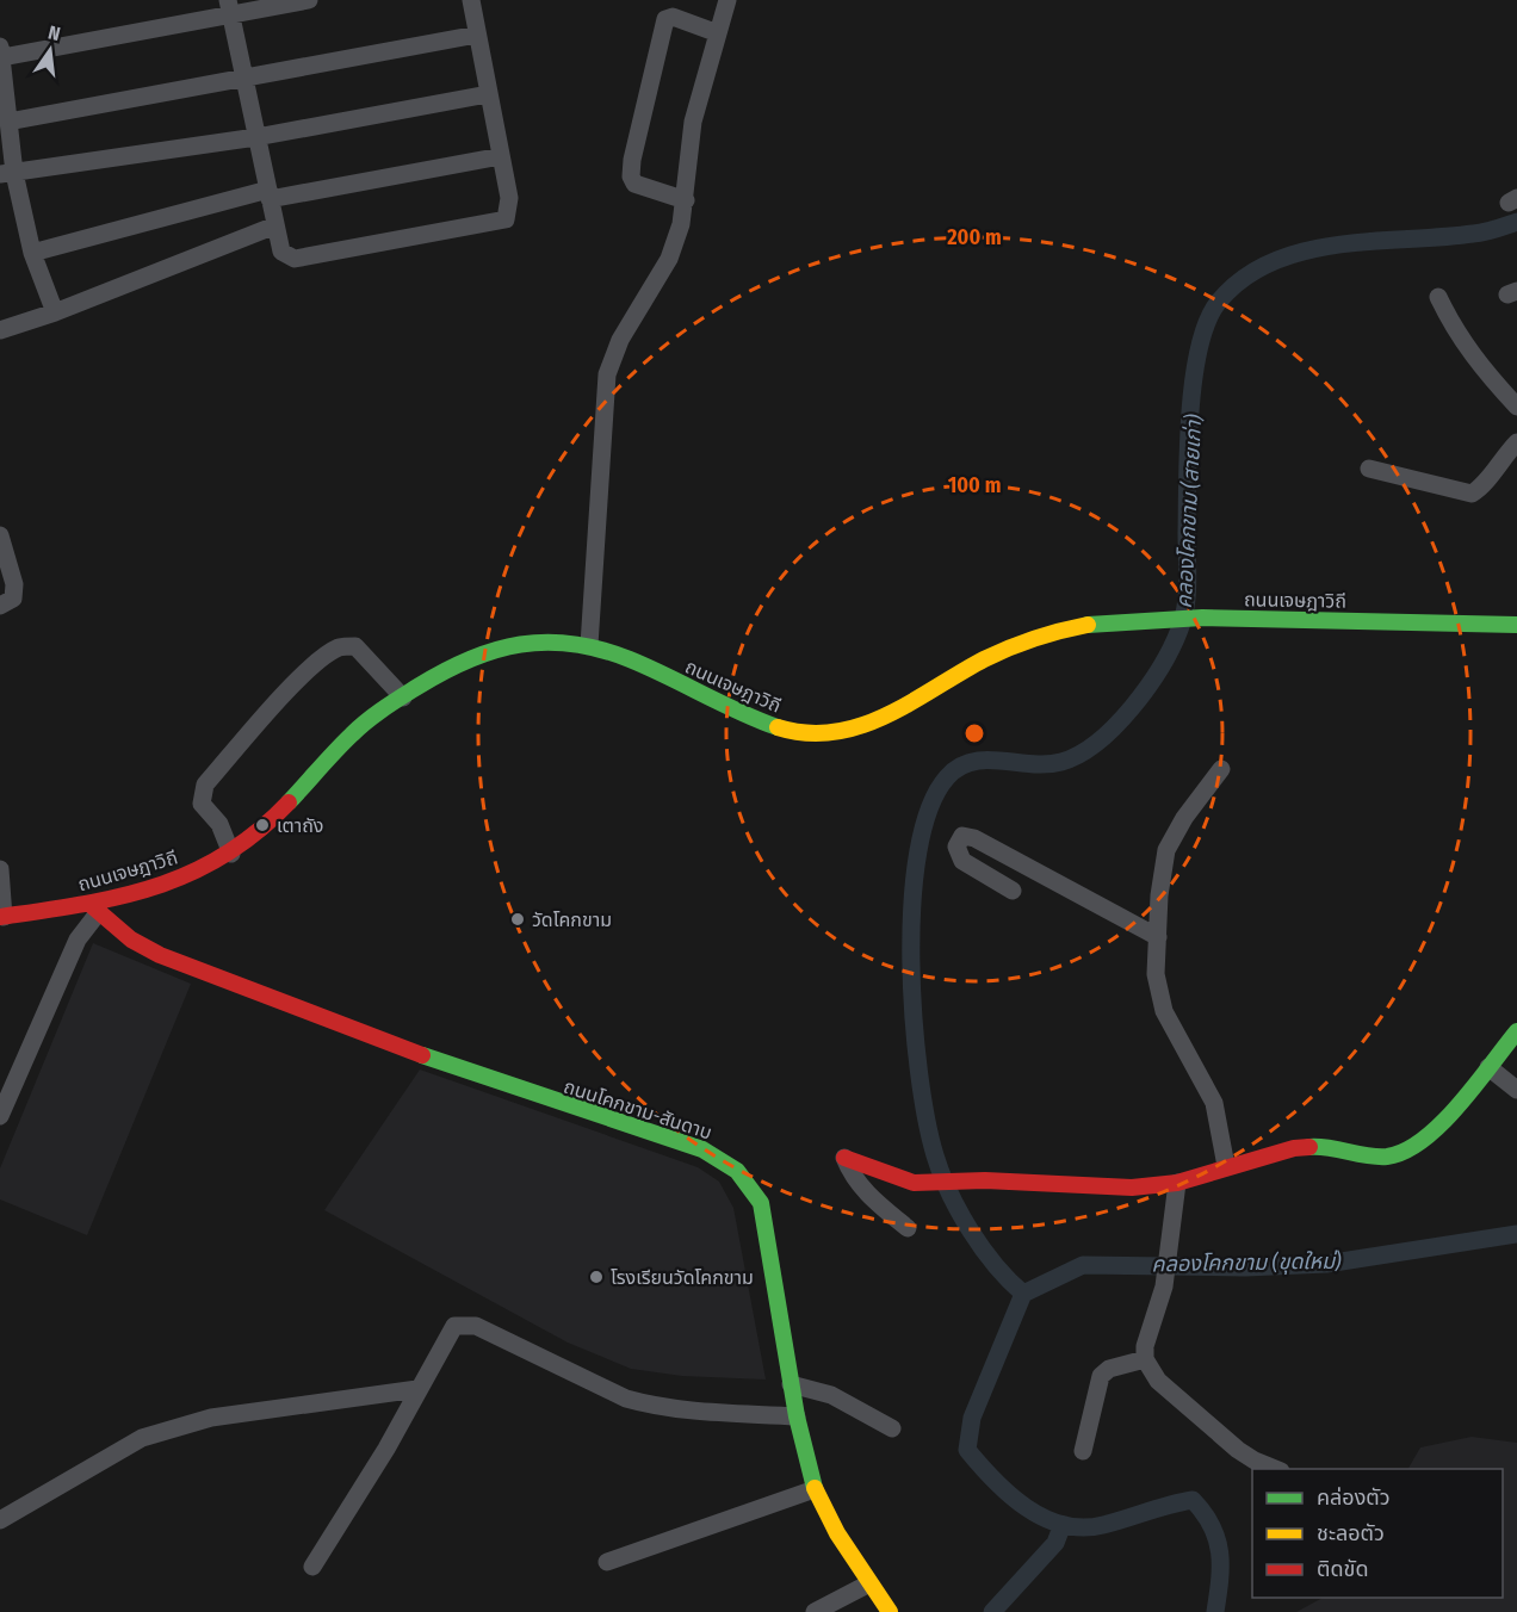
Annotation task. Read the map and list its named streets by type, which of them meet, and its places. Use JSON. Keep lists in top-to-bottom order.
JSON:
{
  "streets": {
    "street": ["ถนนเจษฎาวิถี", "ถนนโคกขาม-สันดาบ"]
  },
  "crossings": [
    ["ถนนเจษฎาวิถี", "ถนนโคกขาม-สันดาบ"]
  ],
  "water": ["คลองโคกขาม (สายเก่า)", "คลองโคกขาม (ขุดใหม่)"],
  "places": ["เตาถัง", "วัดโคกขาม", "โรงเรียนวัดโคกขาม"],
  "legend": ["คล่องตัว", "ชะลอตัว", "ติดขัด"],
  "north": "top",
  "rings": ["200 m", "100 m"]
}
